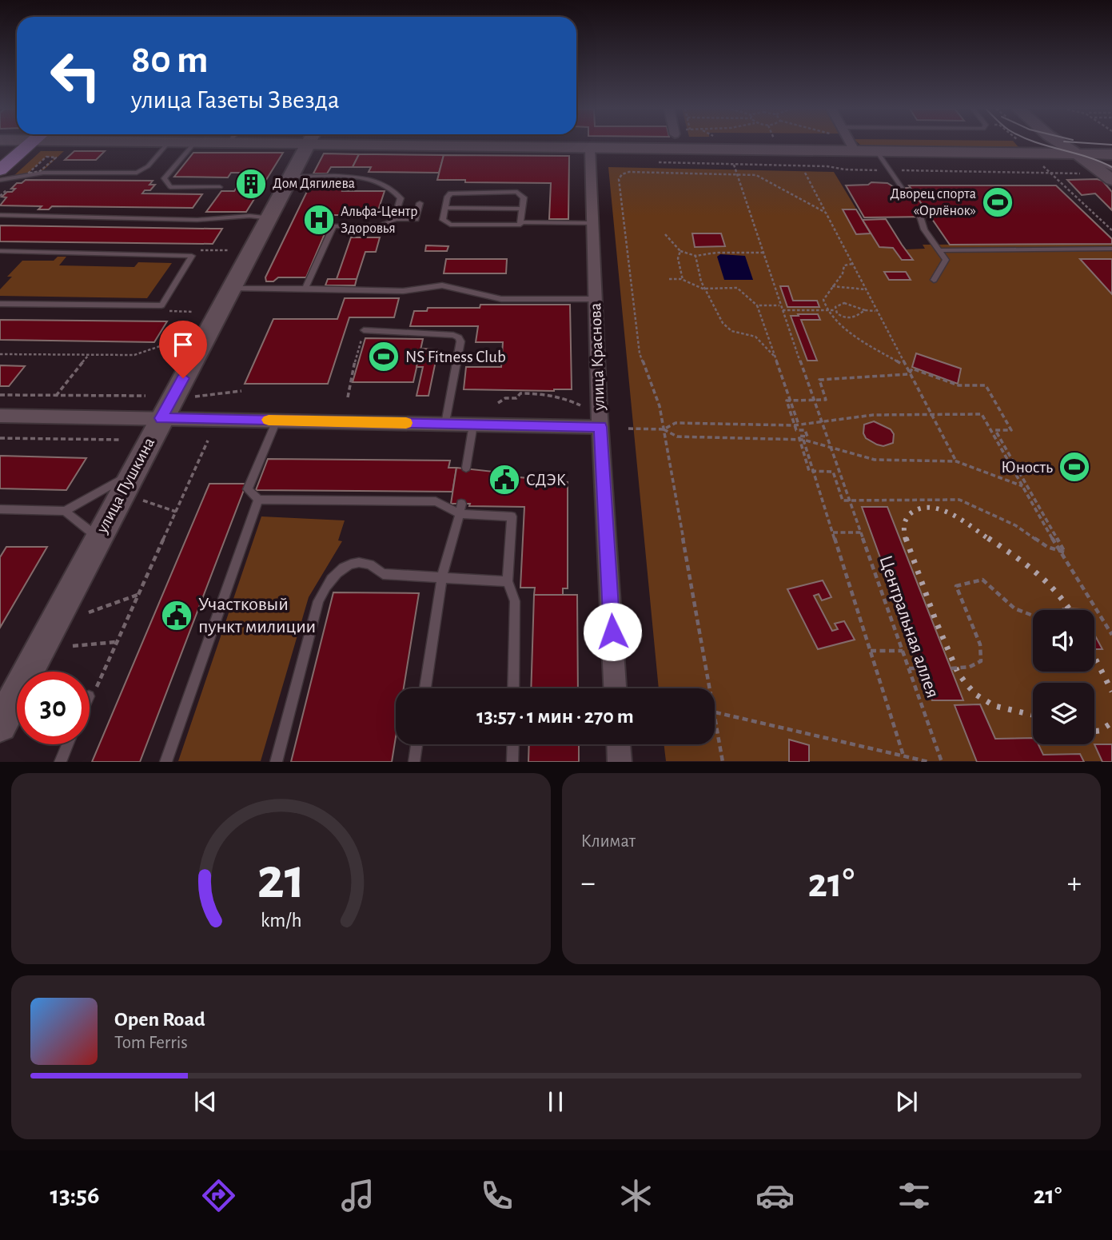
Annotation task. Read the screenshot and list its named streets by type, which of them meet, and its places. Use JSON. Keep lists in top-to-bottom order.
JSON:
{
  "streets": {
    "main road": ["улица Пушкина"],
    "street": ["улица Краснова"],
    "path": ["Центральная аллея"]
  },
  "places": {
    "building": ["Дом Дягилева"],
    "sports": ["Дворец спорта «Орлёнок»", "NS Fitness Club", "Юность"],
    "hospital": ["Альфа-Центр Здоровья"],
    "public building": ["СДЭК", "Участковый пункт милиции"]
  },
  "page": {
    "turn": ["80 m", "улица Газеты Звезда"],
    "limit": "30",
    "trip": "13:57 · 1 мин · 270 m",
    "tile": "Климат",
    "heat": ["−", "21°", "+"],
    "song": ["Open Road", "Tom Ferris"],
    "tabs": ["13:56", "21°"],
    "gauge": ["21", "km/h"]
  }
}
